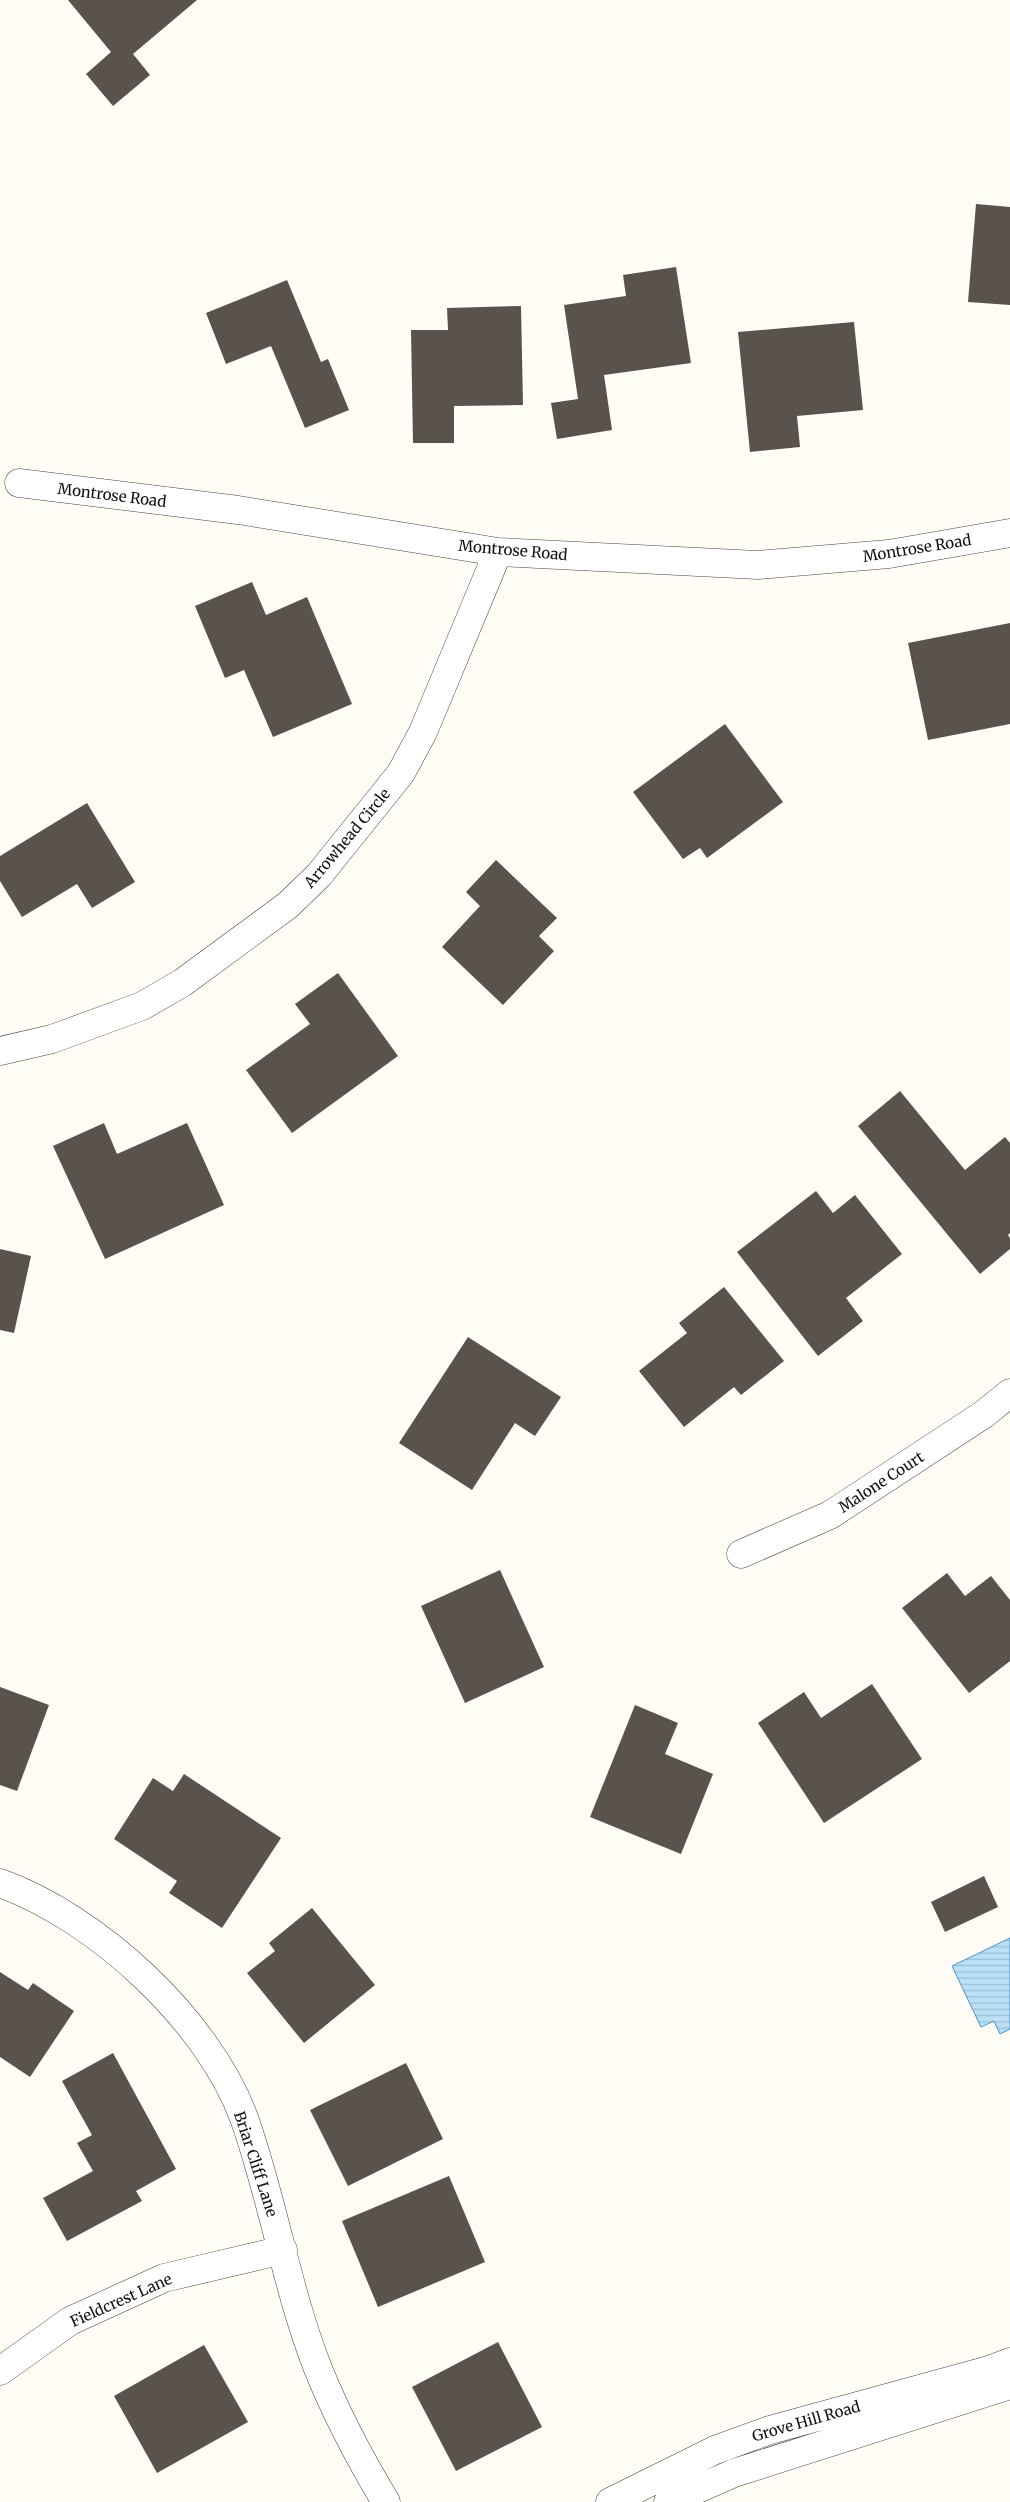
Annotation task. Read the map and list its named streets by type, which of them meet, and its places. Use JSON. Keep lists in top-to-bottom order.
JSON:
{
  "streets": {
    "street": [
      "Montrose Road",
      "Arrowhead Circle",
      "Malone Court",
      "Briar Cliff Lane",
      "Fieldcrest Lane",
      "Grove Hill Road"
    ]
  },
  "crossings": [
    ["Montrose Road", "Arrowhead Circle"],
    ["Briar Cliff Lane", "Fieldcrest Lane"]
  ]
}
